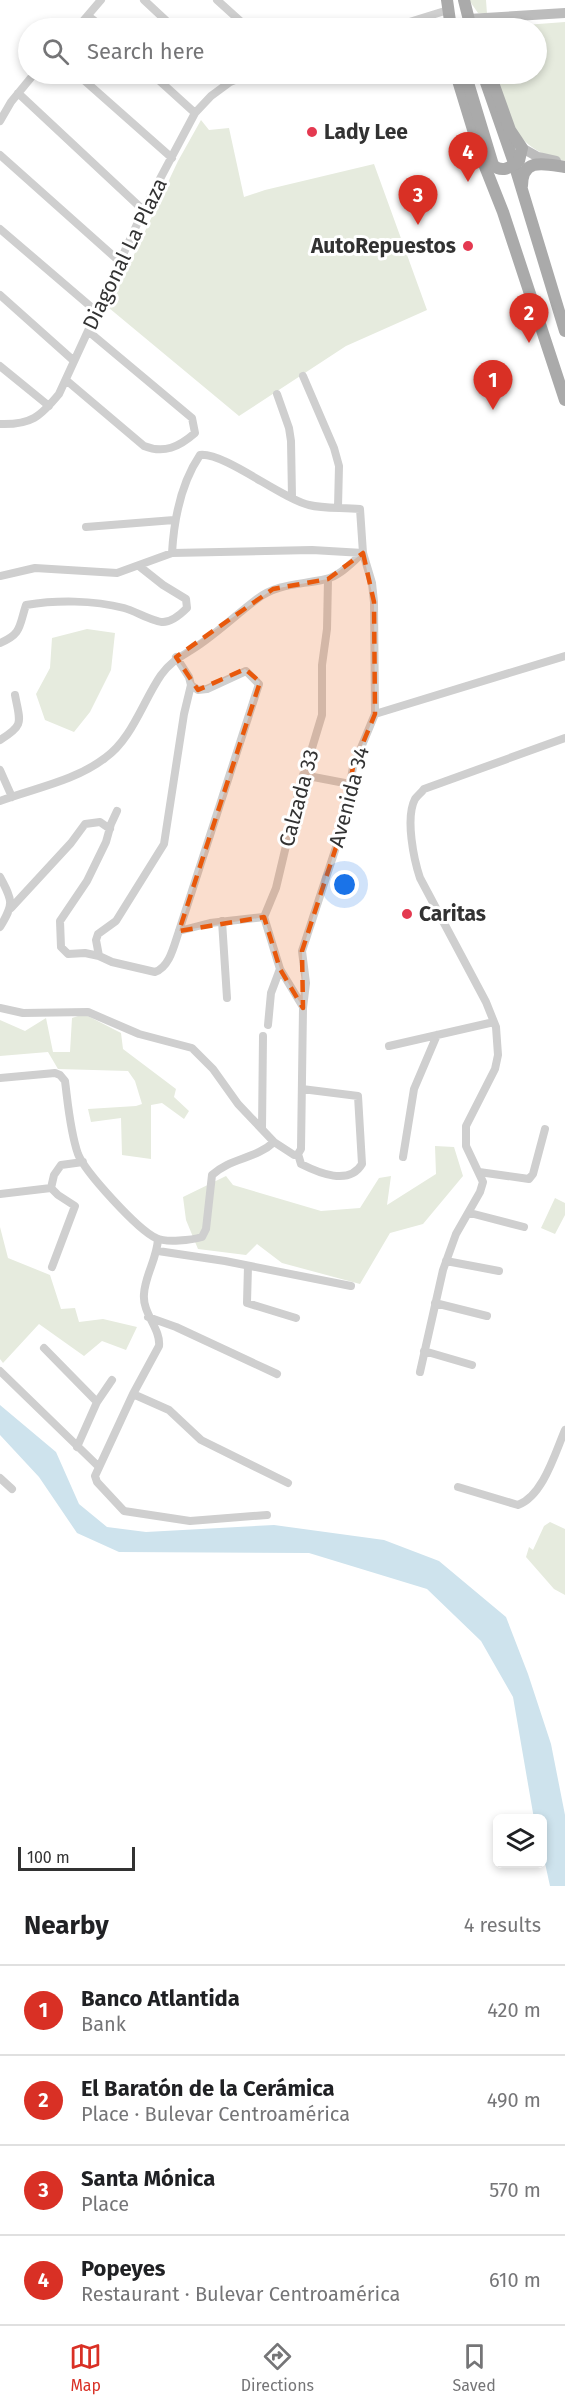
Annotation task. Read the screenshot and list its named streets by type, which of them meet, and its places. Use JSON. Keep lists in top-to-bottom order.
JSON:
{
  "streets": {
    "street": ["Diagonal La Plaza", "Avenida 34", "Calzada 33"]
  },
  "places": ["Lady Lee", "AutoRepuestos", "Caritas"],
  "scale_bar": "100 m",
  "page": {
    "search": "Search here",
    "pins": [
      "4",
      "3",
      "2",
      "1"
    ],
    "scale": "100 m",
    "heading": ["Nearby", "4 results"],
    "list": [
      {
        "mark": "1",
        "name": "Banco Atlantida",
        "note": "Bank",
        "value": "420 m"
      },
      {
        "mark": "2",
        "name": "El Baratón de la Cerámica",
        "note": "Place · Bulevar Centroamérica",
        "value": "490 m"
      },
      {
        "mark": "3",
        "name": "Santa Mónica",
        "note": "Place",
        "value": "570 m"
      },
      {
        "mark": "4",
        "name": "Popeyes",
        "note": "Restaurant · Bulevar Centroamérica",
        "value": "610 m"
      }
    ],
    "nav": ["Map", "Directions", "Saved"]
  }
}
